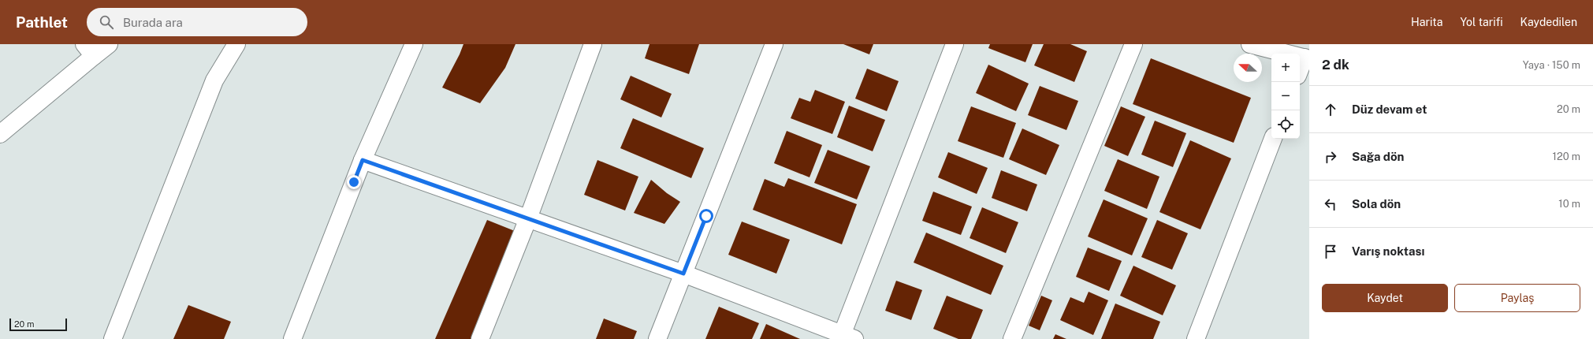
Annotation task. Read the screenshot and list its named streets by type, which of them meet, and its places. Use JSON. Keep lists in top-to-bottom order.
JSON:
{
  "scale_bar": "20 m",
  "north": "left",
  "page": {
    "header": "Pathlet",
    "search": "Burada ara",
    "nav": ["Harita", "Yol tarifi", "Kaydedilen"],
    "heading": ["2 dk", "Yaya · 150 m"],
    "map_buttons": ["+", "−"],
    "list": [
      ["Düz devam et", "20 m"],
      ["Sağa dön", "120 m"],
      ["Sola dön", "10 m"],
      "Varış noktası"
    ],
    "buttons": ["Kaydet", "Paylaş"],
    "scale": "20 m"
  }
}
